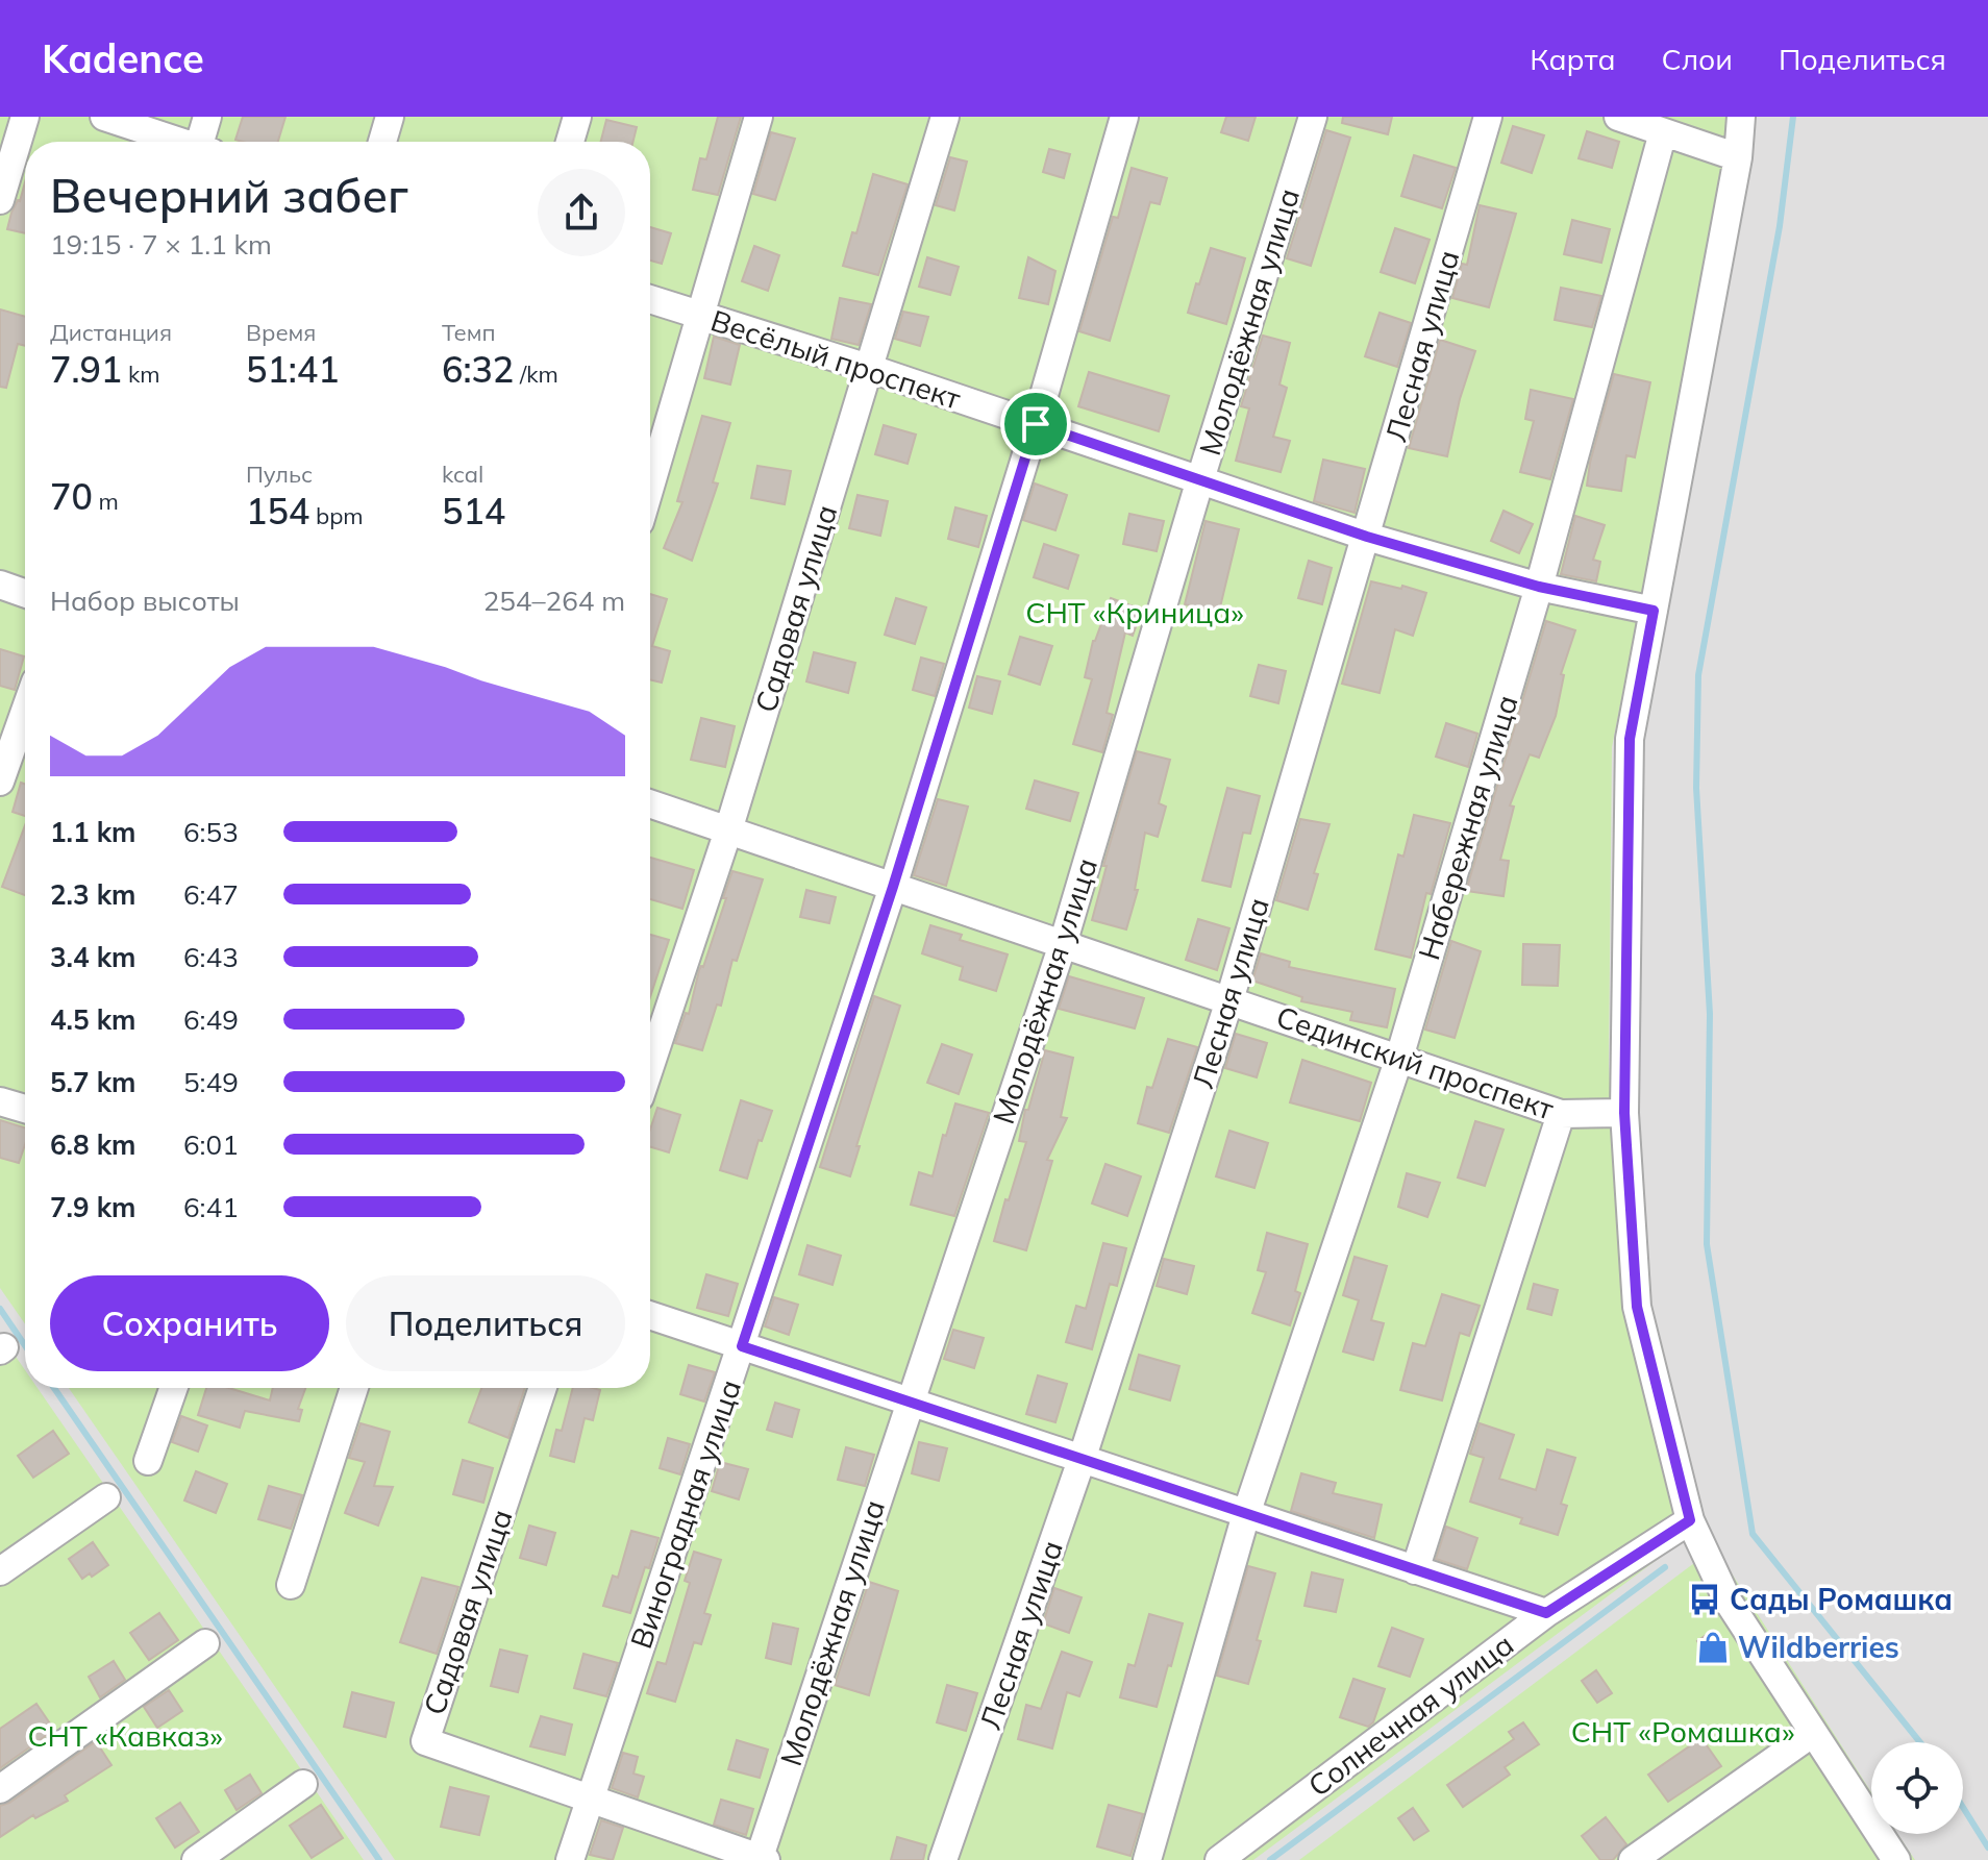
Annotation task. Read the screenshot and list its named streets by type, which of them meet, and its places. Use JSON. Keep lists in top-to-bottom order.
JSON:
{
  "streets": {
    "street": [
      "Молодёжная улица",
      "Лесная улица",
      "Весёлый проспект",
      "Садовая улица",
      "Набережная улица",
      "Сединский проспект",
      "Виноградная улица",
      "Солнечная улица"
    ]
  },
  "crossings": [
    ["Молодёжная улица", "Весёлый проспект"],
    ["Молодёжная улица", "Садовая улица"],
    ["Молодёжная улица", "Сединский проспект"],
    ["Лесная улица", "Весёлый проспект"],
    ["Лесная улица", "Сединский проспект"],
    ["Весёлый проспект", "Садовая улица"],
    ["Весёлый проспект", "Набережная улица"],
    ["Весёлый проспект", "Виноградная улица"],
    ["Садовая улица", "Сединский проспект"],
    ["Садовая улица", "Виноградная улица"],
    ["Набережная улица", "Сединский проспект"],
    ["Сединский проспект", "Виноградная улица"]
  ],
  "parks": ["СНТ «Криница»", "СНТ «Ромашка»", "СНТ «Кавказ»"],
  "places": {
    "bus stop": ["Сады Ромашка"],
    "shop": ["Wildberries"]
  },
  "page": {
    "header": "Kadence",
    "nav": ["Карта", "Слои", "Поделиться"],
    "heading": ["Вечерний забег", "19:15 · 7 × 1.1 km"],
    "stats": [
      ["Дистанция", "7.91 km"],
      ["Время", "51:41"],
      ["Темп", "6:32 /km"],
      ["70 m"],
      ["Пульс", "154 bpm"],
      ["kcal", "514"]
    ],
    "chart": ["Набор высоты", "254–264 m"],
    "list": [
      {
        "name": "1.1 km",
        "note": "6:53"
      },
      {
        "name": "2.3 km",
        "note": "6:47"
      },
      {
        "name": "3.4 km",
        "note": "6:43"
      },
      {
        "name": "4.5 km",
        "note": "6:49"
      },
      {
        "name": "5.7 km",
        "note": "5:49"
      },
      {
        "name": "6.8 km",
        "note": "6:01"
      },
      {
        "name": "7.9 km",
        "note": "6:41"
      }
    ],
    "buttons": ["Сохранить", "Поделиться"]
  }
}
